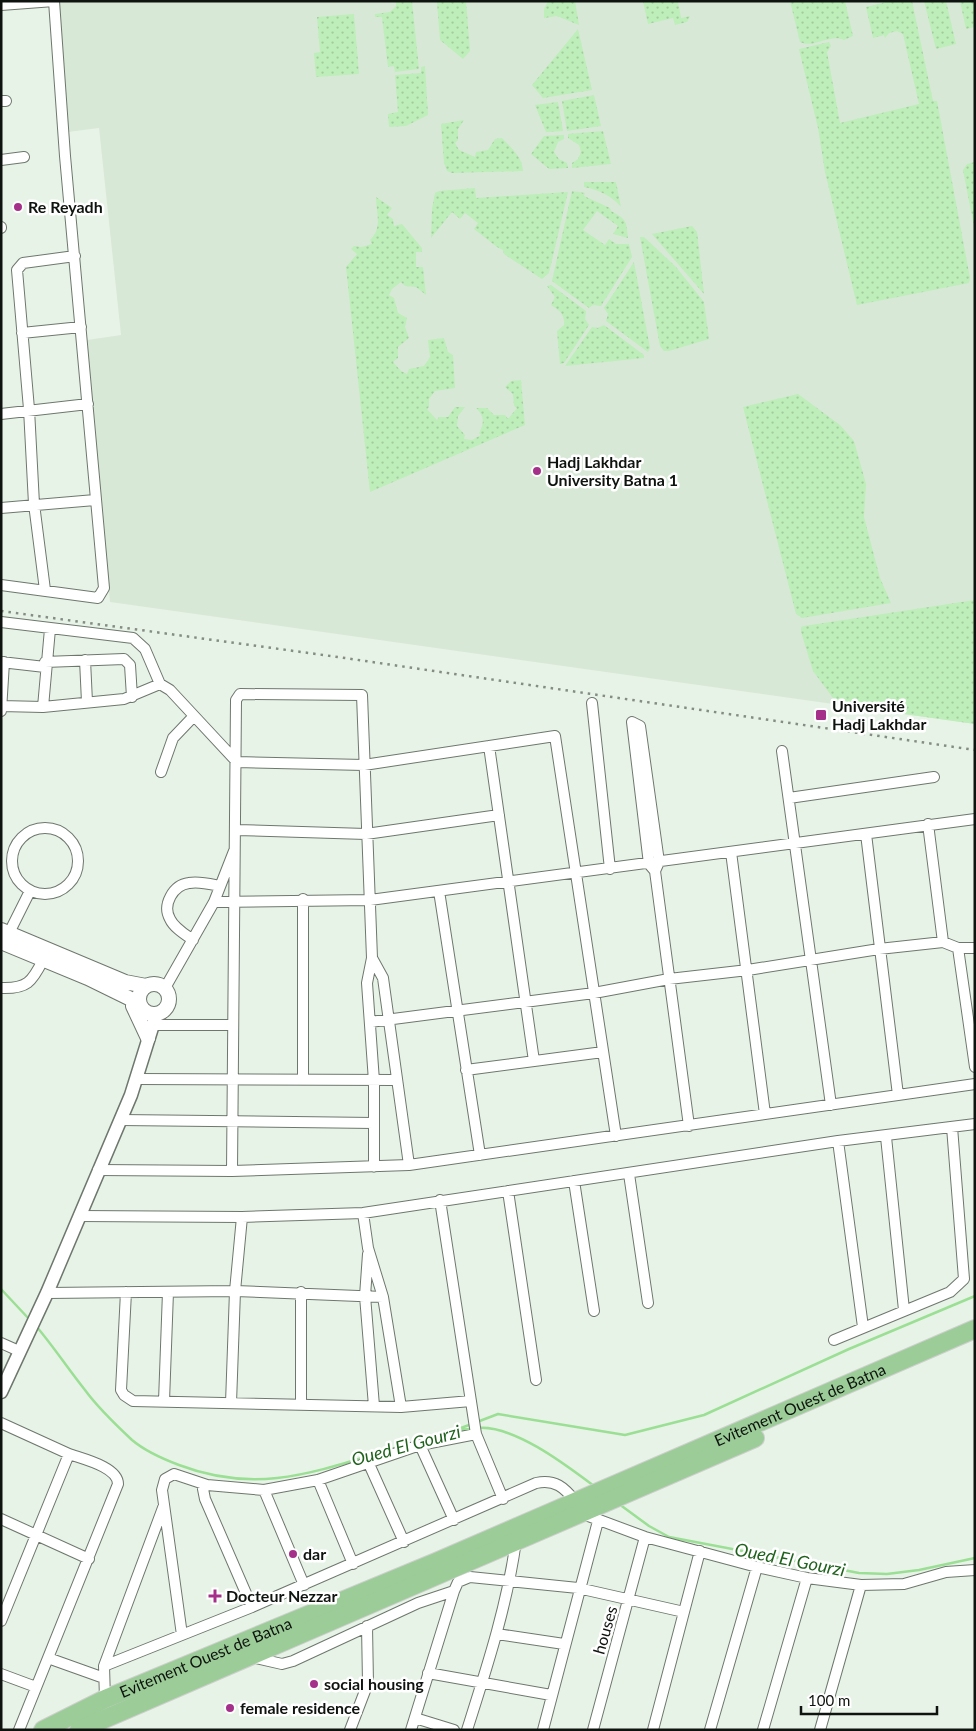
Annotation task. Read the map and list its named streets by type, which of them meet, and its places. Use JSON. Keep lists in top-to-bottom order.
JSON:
{
  "streets": {
    "highway": ["Evitement Ouest de Batna"],
    "street": ["houses"]
  },
  "water": ["Oued El Gourzi"],
  "places": {
    "other": [
      "Re Reyadh",
      "Hadj Lakhdar University Batna 1",
      "dar",
      "social housing",
      "female residence"
    ],
    "transit": ["Université Hadj Lakhdar"],
    "health": ["Docteur Nezzar"]
  },
  "scale_bar": "100 m"
}
